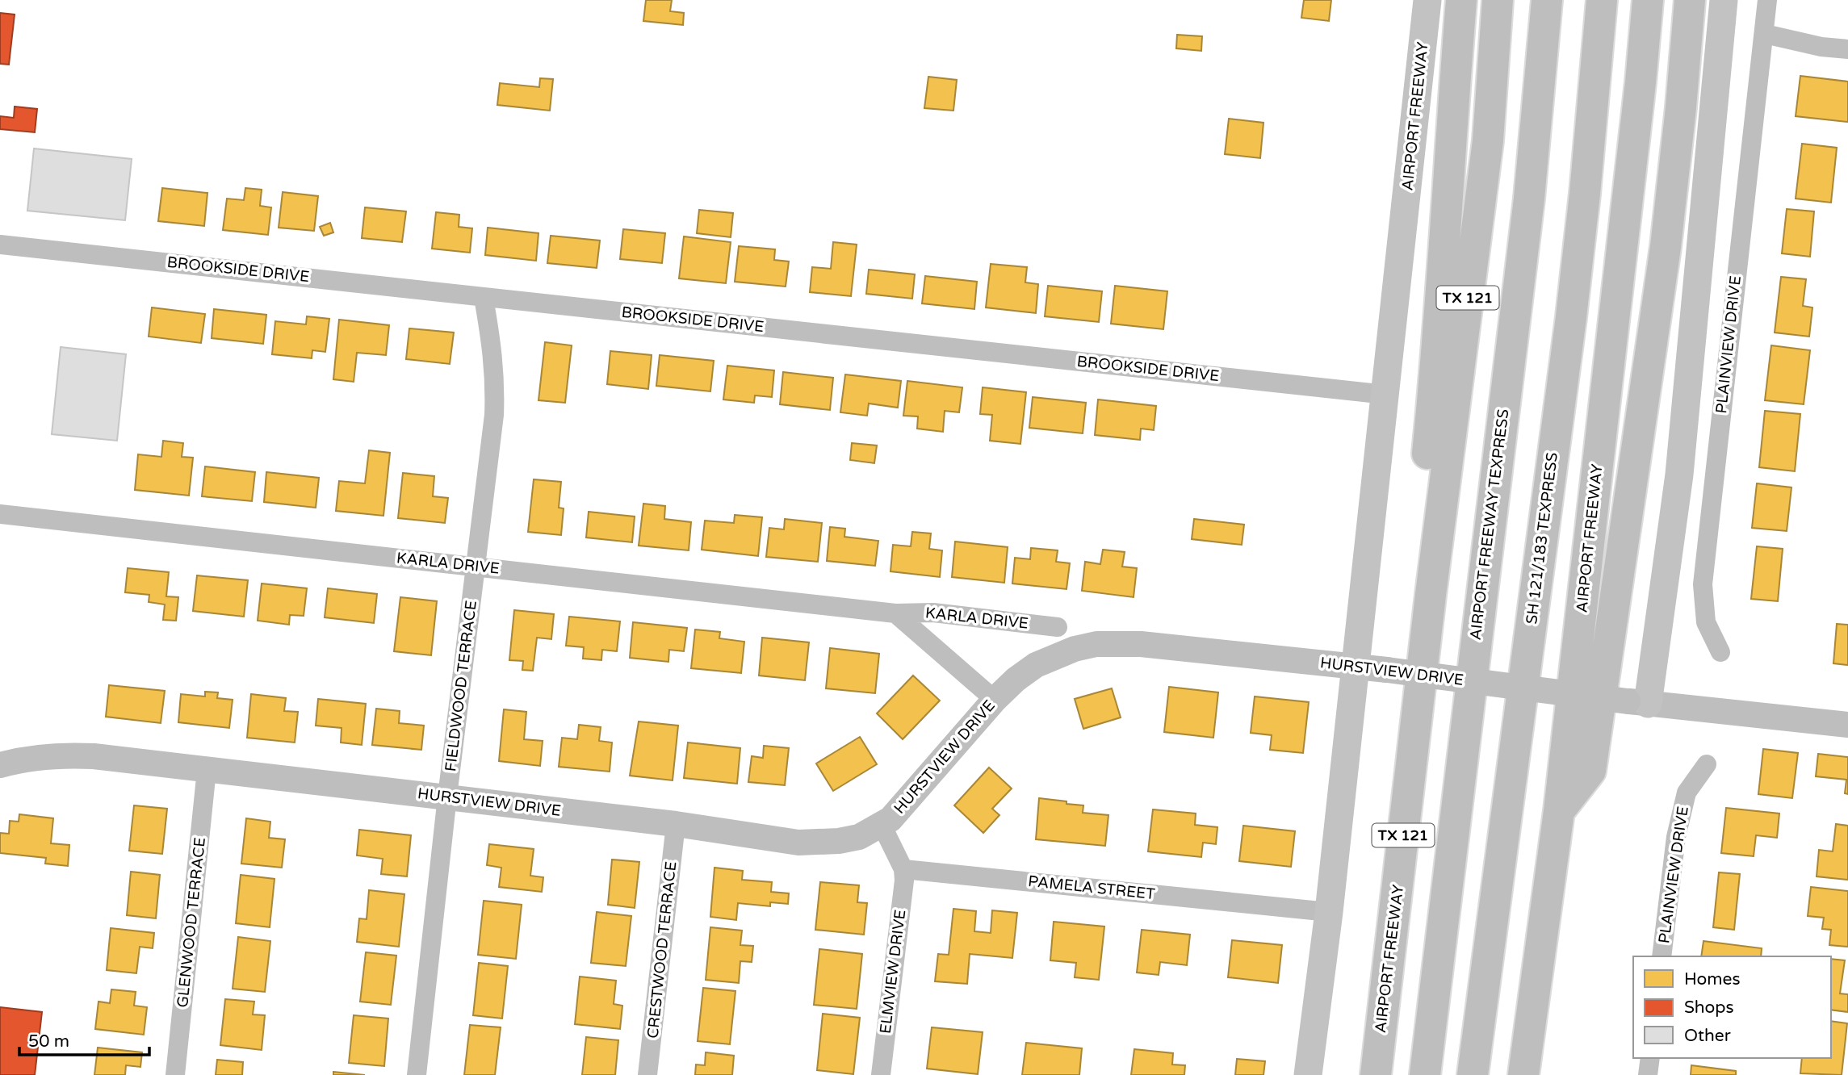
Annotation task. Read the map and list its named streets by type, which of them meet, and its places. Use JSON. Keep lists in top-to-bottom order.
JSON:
{
  "streets": {
    "highway": [
      "AIRPORT FREEWAY",
      "TX 121",
      "AIRPORT FREEWAY TEXPRESS",
      "SH 121/183 TEXPRESS"
    ],
    "street": [
      "BROOKSIDE DRIVE",
      "PLAINVIEW DRIVE",
      "KARLA DRIVE",
      "HURSTVIEW DRIVE",
      "FIELDWOOD TERRACE",
      "PAMELA STREET",
      "GLENWOOD TERRACE",
      "CRESTWOOD TERRACE",
      "ELMVIEW DRIVE"
    ]
  },
  "crossings": [
    ["AIRPORT FREEWAY", "BROOKSIDE DRIVE"],
    ["AIRPORT FREEWAY", "HURSTVIEW DRIVE"],
    ["AIRPORT FREEWAY", "PAMELA STREET"],
    ["BROOKSIDE DRIVE", "FIELDWOOD TERRACE"],
    ["KARLA DRIVE", "HURSTVIEW DRIVE"],
    ["KARLA DRIVE", "FIELDWOOD TERRACE"],
    ["HURSTVIEW DRIVE", "FIELDWOOD TERRACE"],
    ["HURSTVIEW DRIVE", "GLENWOOD TERRACE"],
    ["HURSTVIEW DRIVE", "CRESTWOOD TERRACE"],
    ["PAMELA STREET", "ELMVIEW DRIVE"]
  ],
  "legend": ["Homes", "Shops", "Other"],
  "scale_bar": "50 m"
}
